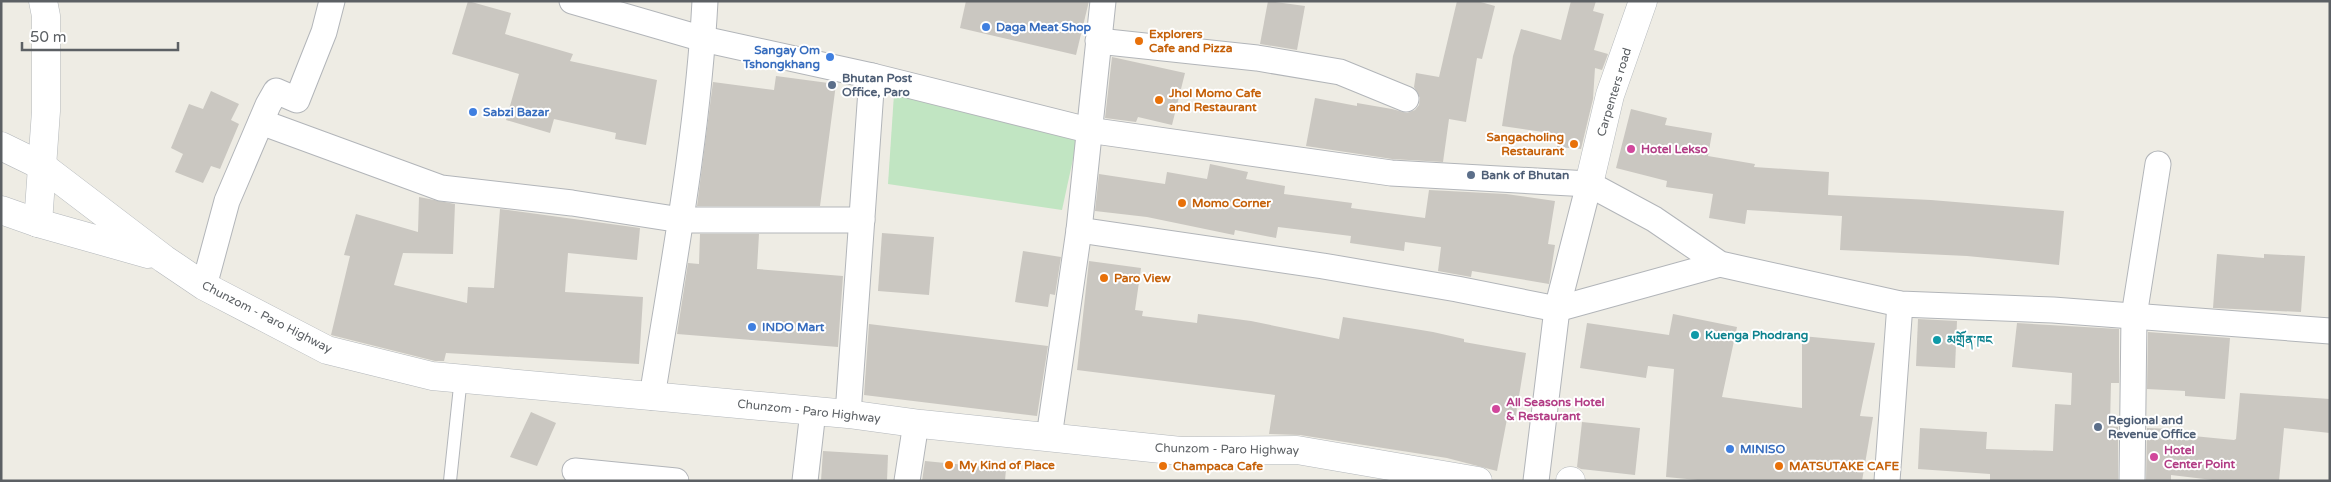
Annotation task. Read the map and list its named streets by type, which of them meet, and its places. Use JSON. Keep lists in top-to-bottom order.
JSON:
{
  "streets": {
    "street": ["Carpenters road", "Chunzom - Paro Highway"]
  },
  "places": [
    "Daga Meat Shop",
    "Explorers Cafe and Pizza",
    "Sangay Om Tshongkhang",
    "Bhutan Post Office, Paro",
    "Jhol Momo Cafe and Restaurant",
    "Sabzi Bazar",
    "Sangacholing Restaurant",
    "Hotel Lekso",
    "Bank of Bhutan",
    "Momo Corner",
    "Paro View",
    "INDO Mart",
    "Kuenga Phodrang",
    "མགྲོན་ཁང",
    "All Seasons Hotel & Restaurant",
    "Regional and Revenue Office",
    "MINISO",
    "Hotel Center Point",
    "My Kind of Place",
    "Champaca Cafe",
    "MATSUTAKE CAFE"
  ],
  "scale_bar": "50 m"
}
